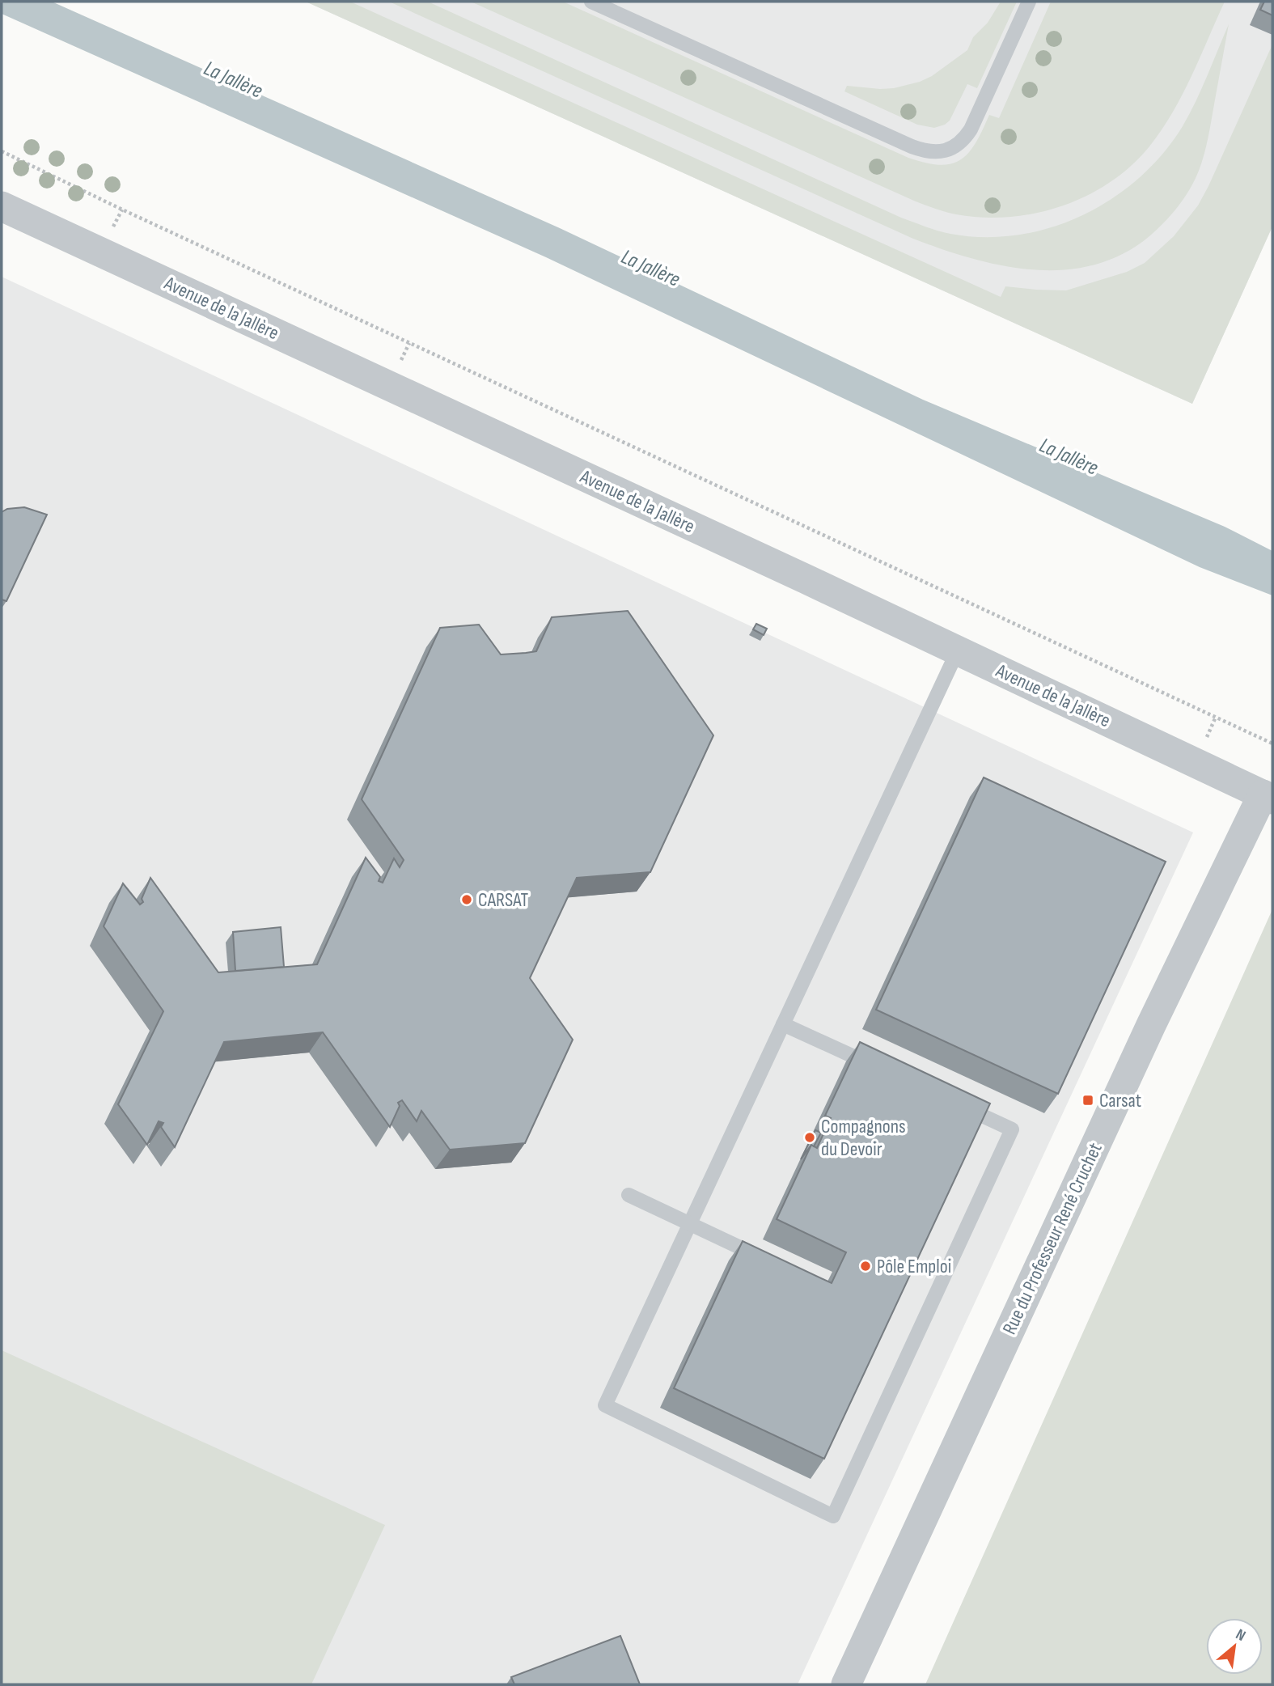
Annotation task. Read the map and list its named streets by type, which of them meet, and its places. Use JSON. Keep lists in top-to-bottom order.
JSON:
{
  "streets": {
    "street": ["Avenue de la Jallère", "Rue du Professeur René Cruchet"]
  },
  "crossings": [
    ["Avenue de la Jallère", "Rue du Professeur René Cruchet"]
  ],
  "water": ["La Jallère"],
  "places": {
    "other": ["CARSAT", "Compagnons du Devoir", "Pôle Emploi"],
    "transit": ["Carsat"]
  },
  "north": "top right"
}
